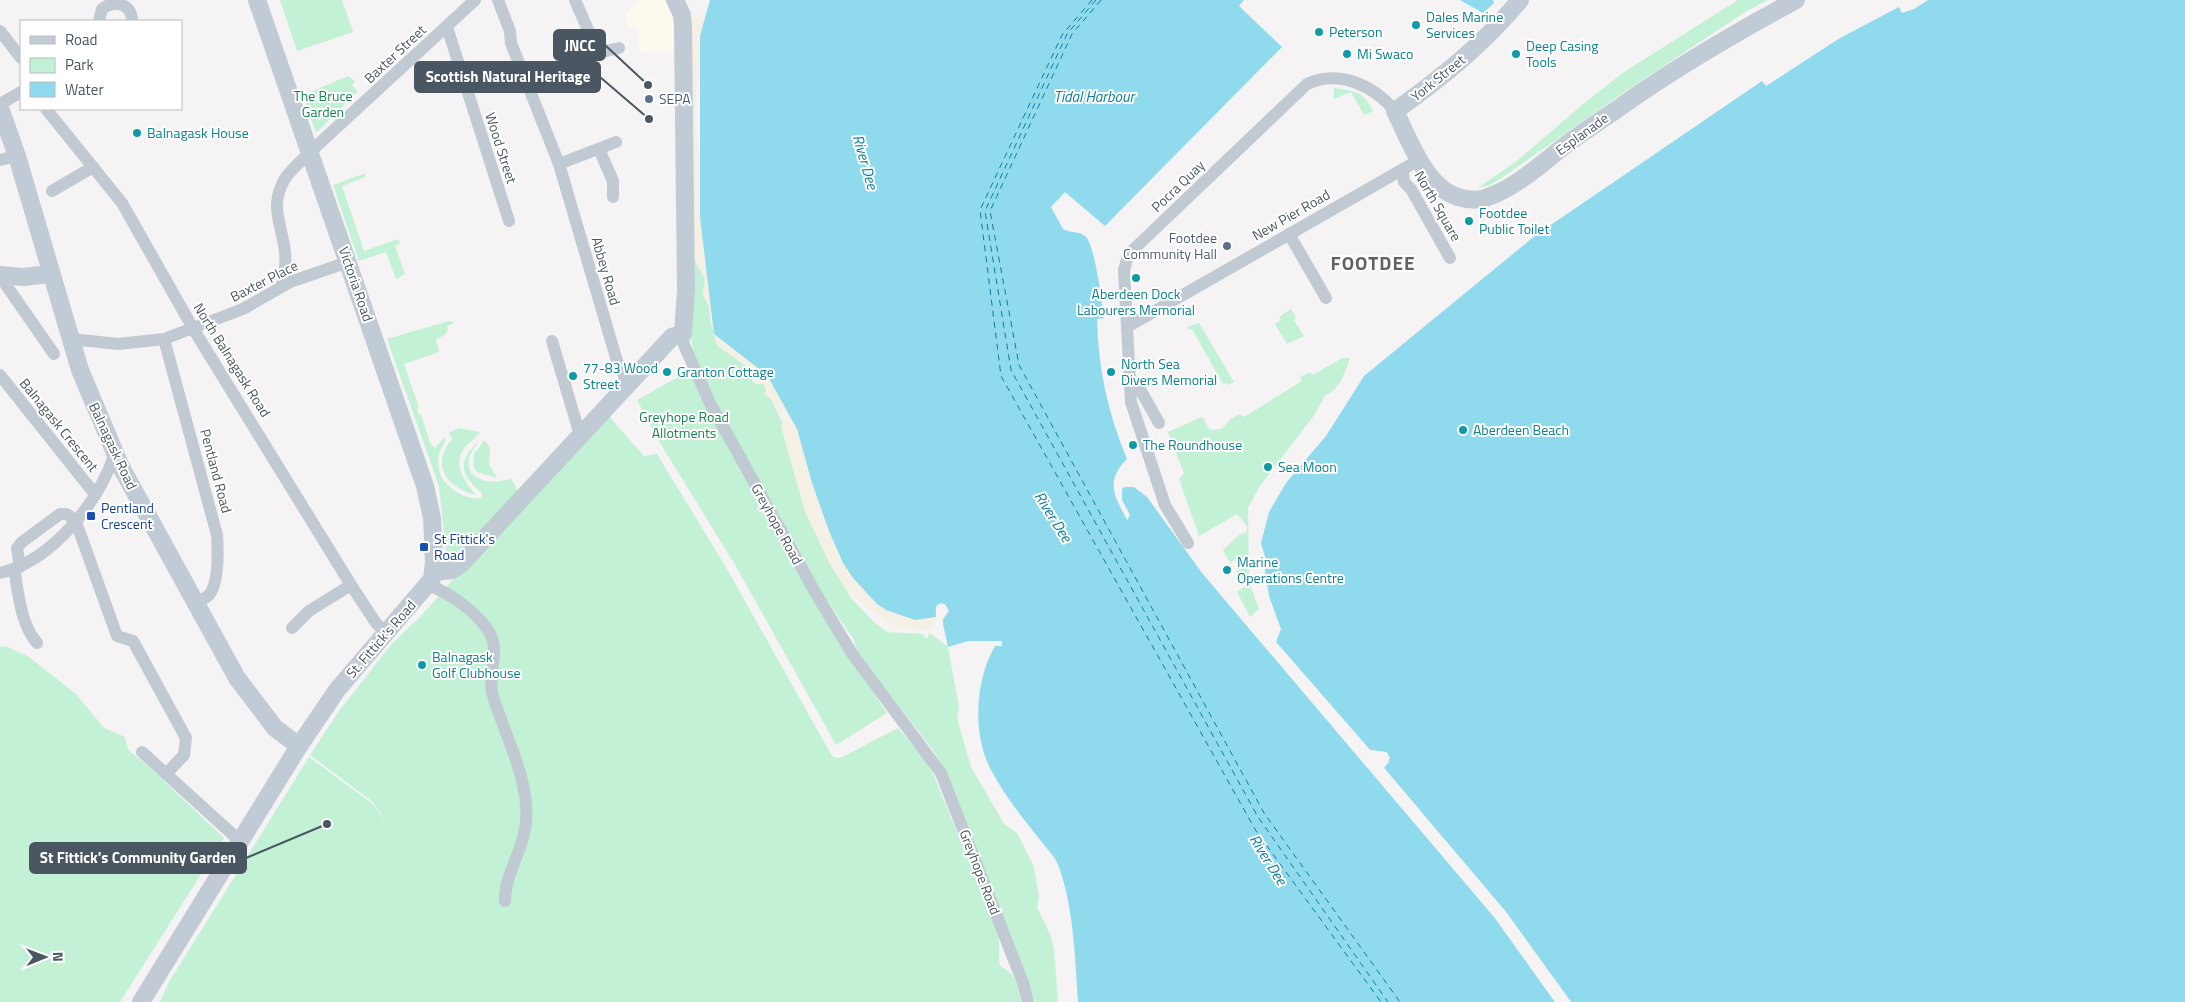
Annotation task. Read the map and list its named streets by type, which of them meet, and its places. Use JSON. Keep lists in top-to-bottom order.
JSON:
{
  "streets": {
    "street": [
      "Baxter Street",
      "York Street",
      "Esplanade",
      "Wood Street",
      "Pocra Quay",
      "North Square",
      "New Pier Road",
      "Abbey Road",
      "Baxter Place",
      "Victoria Road",
      "North Balnagask Road",
      "Balnagask Crescent",
      "Balnagask Road",
      "Pentland Road",
      "Greyhope Road",
      "St. Fittick's Road"
    ]
  },
  "crossings": [
    ["Baxter Street", "Wood Street"],
    ["Baxter Street", "Baxter Place"],
    ["Baxter Street", "Victoria Road"],
    ["York Street", "Esplanade"],
    ["York Street", "Pocra Quay"],
    ["Esplanade", "Pocra Quay"],
    ["Esplanade", "New Pier Road"],
    ["Pocra Quay", "New Pier Road"],
    ["North Square", "New Pier Road"],
    ["Baxter Place", "Victoria Road"],
    ["Baxter Place", "North Balnagask Road"],
    ["Baxter Place", "Balnagask Road"],
    ["Baxter Place", "Pentland Road"],
    ["Victoria Road", "St. Fittick's Road"],
    ["North Balnagask Road", "St. Fittick's Road"],
    ["Balnagask Road", "Pentland Road"],
    ["Balnagask Road", "St. Fittick's Road"]
  ],
  "districts": ["FOOTDEE"],
  "water": ["Tidal Harbour", "River Dee"],
  "parks": ["The Bruce Garden", "Greyhope Road Allotments"],
  "places": {
    "other": [
      "Dales Marine Services",
      "Peterson",
      "Mi Swaco",
      "Deep Casing Tools",
      "JNCC",
      "SEPA",
      "Scottish Natural Heritage",
      "Balnagask House",
      "Footdee Public Toilet",
      "Footdee Community Hall",
      "Aberdeen Dock Labourers Memorial",
      "Granton Cottage",
      "North Sea Divers Memorial",
      "77-83 Wood Street",
      "Aberdeen Beach",
      "The Roundhouse",
      "Sea Moon",
      "Marine Operations Centre",
      "Balnagask Golf Clubhouse",
      "St Fittick's Community Garden"
    ],
    "transit": ["Pentland Crescent", "St Fittick's Road"]
  },
  "legend": ["Road", "Park", "Water"],
  "north": "right"
}
